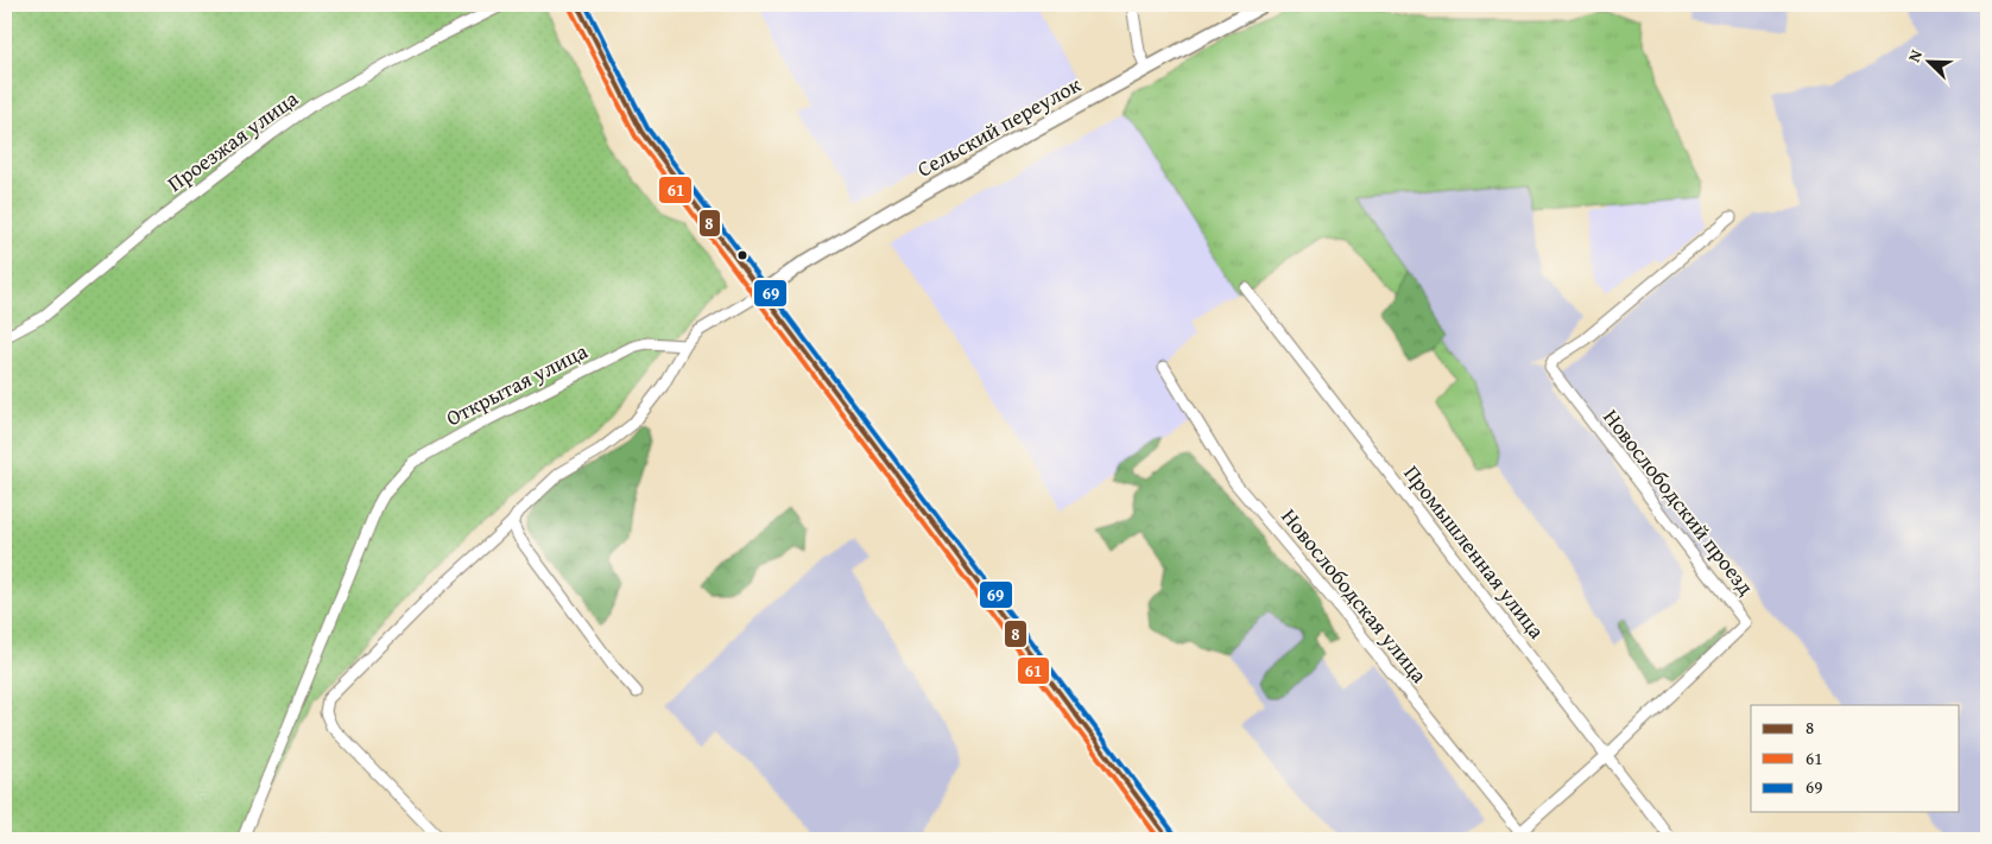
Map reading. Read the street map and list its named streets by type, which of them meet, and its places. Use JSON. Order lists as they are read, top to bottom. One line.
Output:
{"streets":{"street":["Сельский переулок","Проезжая улица","Открытая улица","Новослободский проезд","Промышленная улица","Новослободская улица"]},"crossings":[["Новослободский проезд","Промышленная улица"],["Новослободский проезд","Новослободская улица"]],"lines":["transit line 8","transit line 69","transit line 61"],"legend":["8","61","69"],"north":"top left"}
